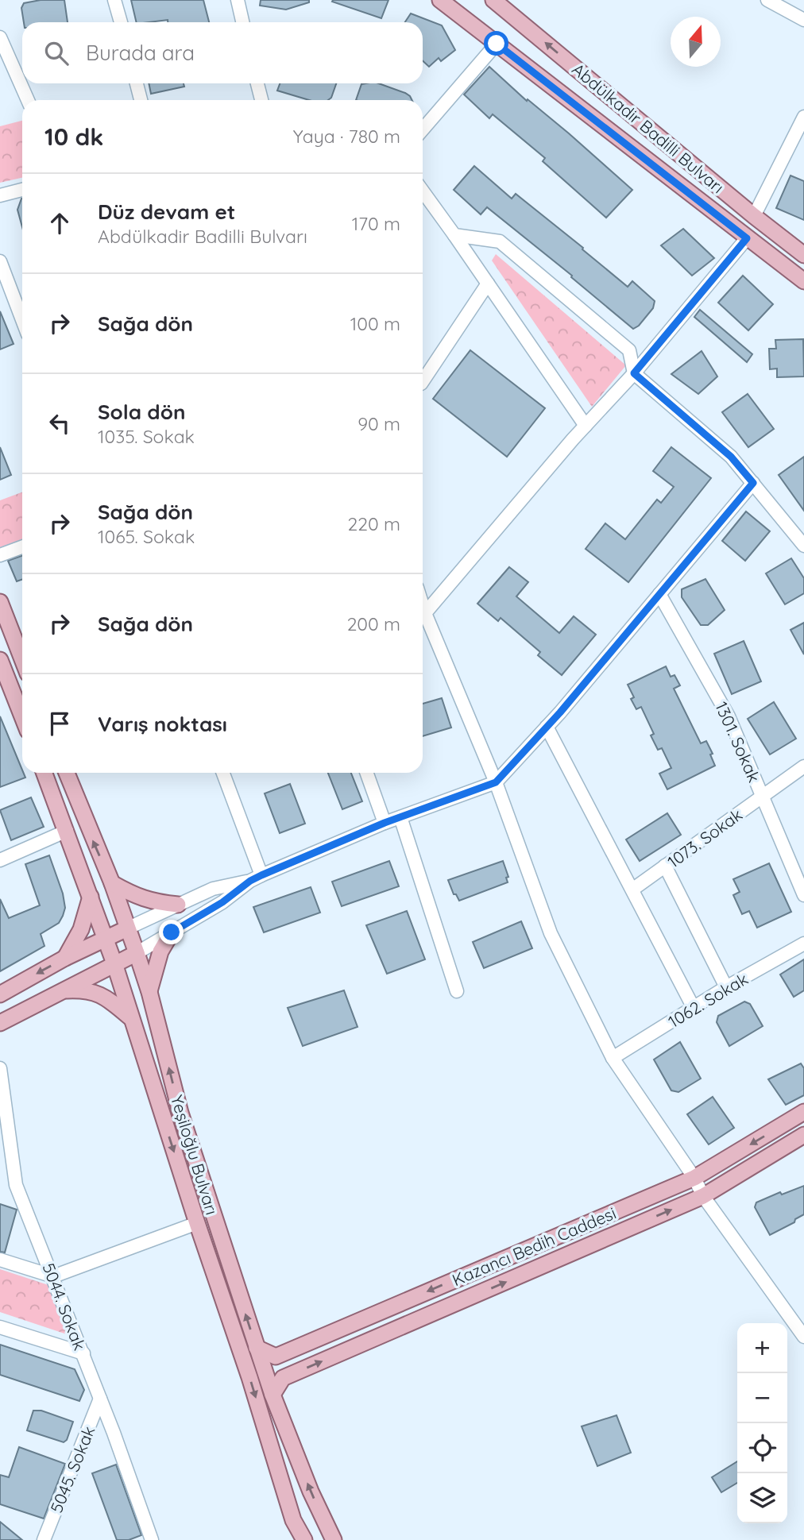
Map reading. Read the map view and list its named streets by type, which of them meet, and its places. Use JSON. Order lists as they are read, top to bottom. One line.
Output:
{"streets":{"main road":["Abdülkadir Badilli Bulvarı","Yeşiloğlu Bulvarı","Kazancı Bedih Caddesi"],"street":["1301. Sokak","1073. Sokak","1062. Sokak","5044. Sokak","5045. Sokak"]},"crossings":[["1301. Sokak","1073. Sokak"],["Yeşiloğlu Bulvarı","Kazancı Bedih Caddesi"],["5044. Sokak","5045. Sokak"]],"north":"top","page":{"search":"Burada ara","heading":["10 dk","Yaya · 780 m"],"list":[["Düz devam et","Abdülkadir Badilli Bulvarı","170 m"],["Sağa dön","100 m"],["Sola dön","1035. Sokak","90 m"],["Sağa dön","1065. Sokak","220 m"],["Sağa dön","200 m"],"Varış noktası"],"map_buttons":["+","−"]}}
